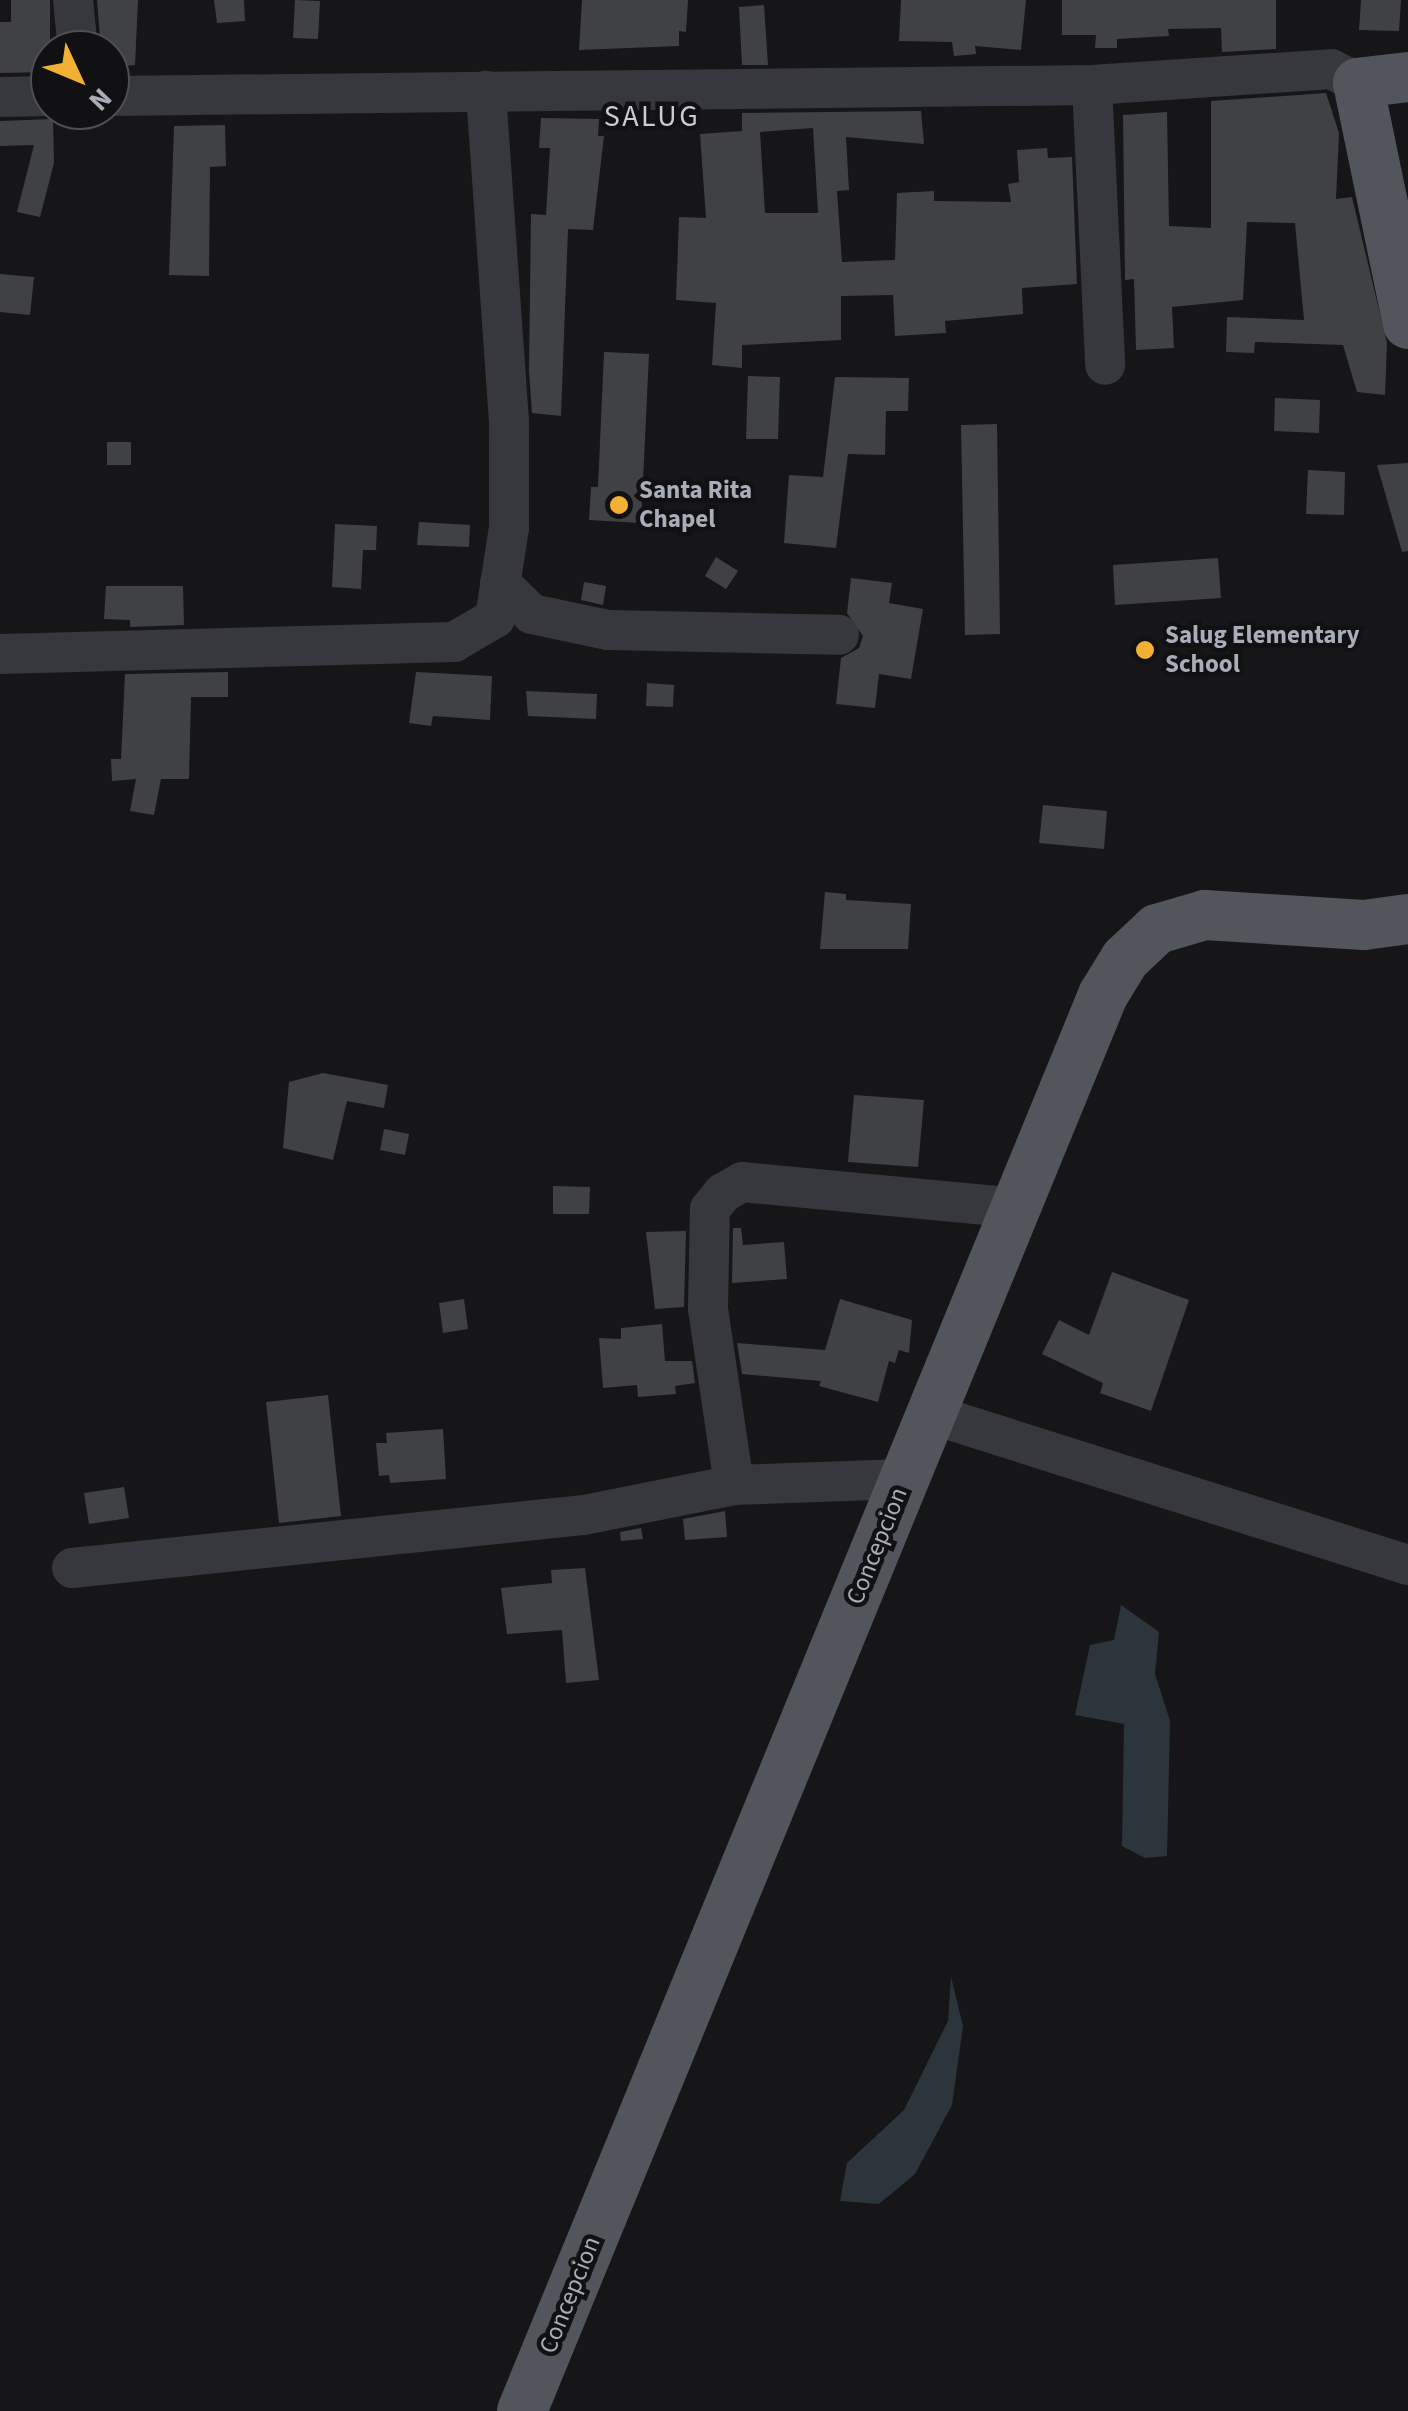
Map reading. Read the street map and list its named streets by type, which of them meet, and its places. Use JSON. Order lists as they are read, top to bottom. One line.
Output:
{"streets":{"main road":["Concepcion"]},"districts":["SALUG"],"places":["Santa Rita Chapel","Salug Elementary School"],"north":"bottom right"}
